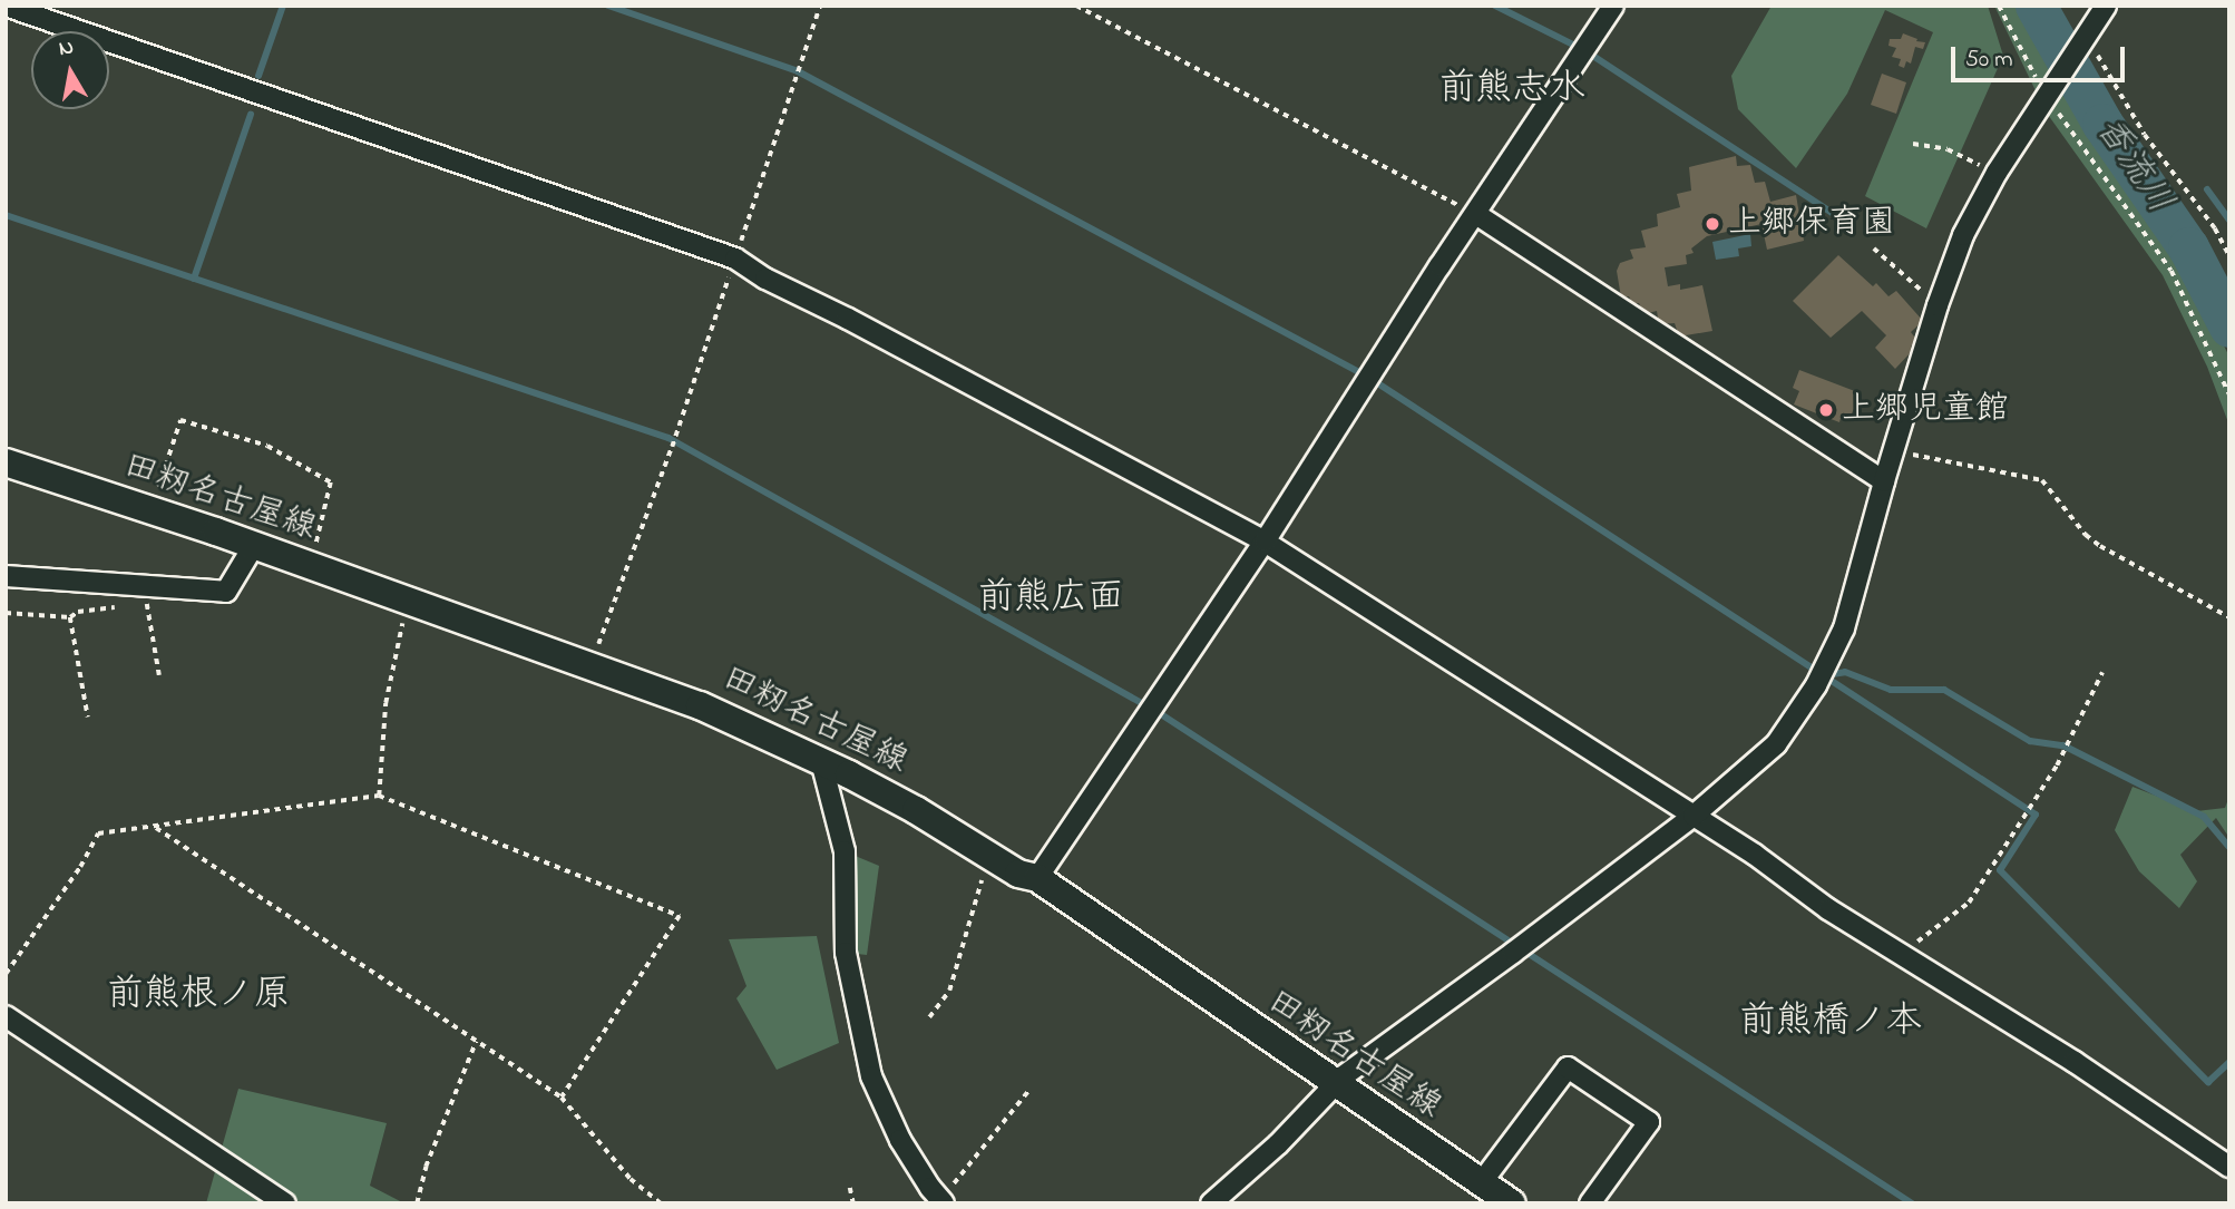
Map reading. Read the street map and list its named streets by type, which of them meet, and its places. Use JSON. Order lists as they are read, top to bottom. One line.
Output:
{"streets":{"main road":["田籾名古屋線"]},"districts":["前熊志水","前熊広面","前熊根ノ原","前熊橋ノ本"],"water":["香流川"],"places":["上郷保育園","上郷児童館"],"scale_bar":"50 m","north":"top"}
